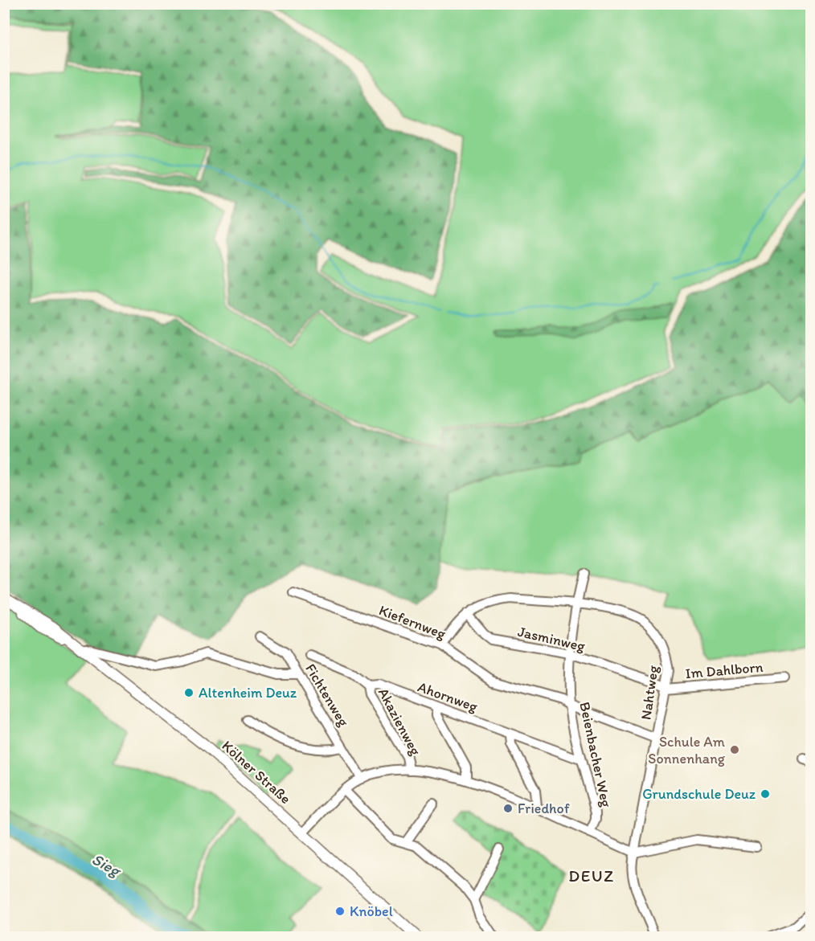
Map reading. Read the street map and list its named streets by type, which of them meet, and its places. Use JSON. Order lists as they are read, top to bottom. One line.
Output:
{"streets":{"main road":["Kölner Straße"],"street":["Kiefernweg","Jasminweg","Im Dahlborn","Nahtweg","Fichtenweg","Ahornweg","Akazienweg","Beienbacher Weg"]},"crossings":[["Kiefernweg","Nahtweg"],["Kiefernweg","Beienbacher Weg"],["Jasminweg","Im Dahlborn"],["Jasminweg","Nahtweg"],["Jasminweg","Beienbacher Weg"],["Im Dahlborn","Nahtweg"],["Nahtweg","Beienbacher Weg"],["Ahornweg","Akazienweg"],["Ahornweg","Beienbacher Weg"]],"districts":["DEUZ"],"water":["Sieg"],"places":["Altenheim Deuz","Schule Am Sonnenhang","Grundschule Deuz","Friedhof","Knöbel"]}
